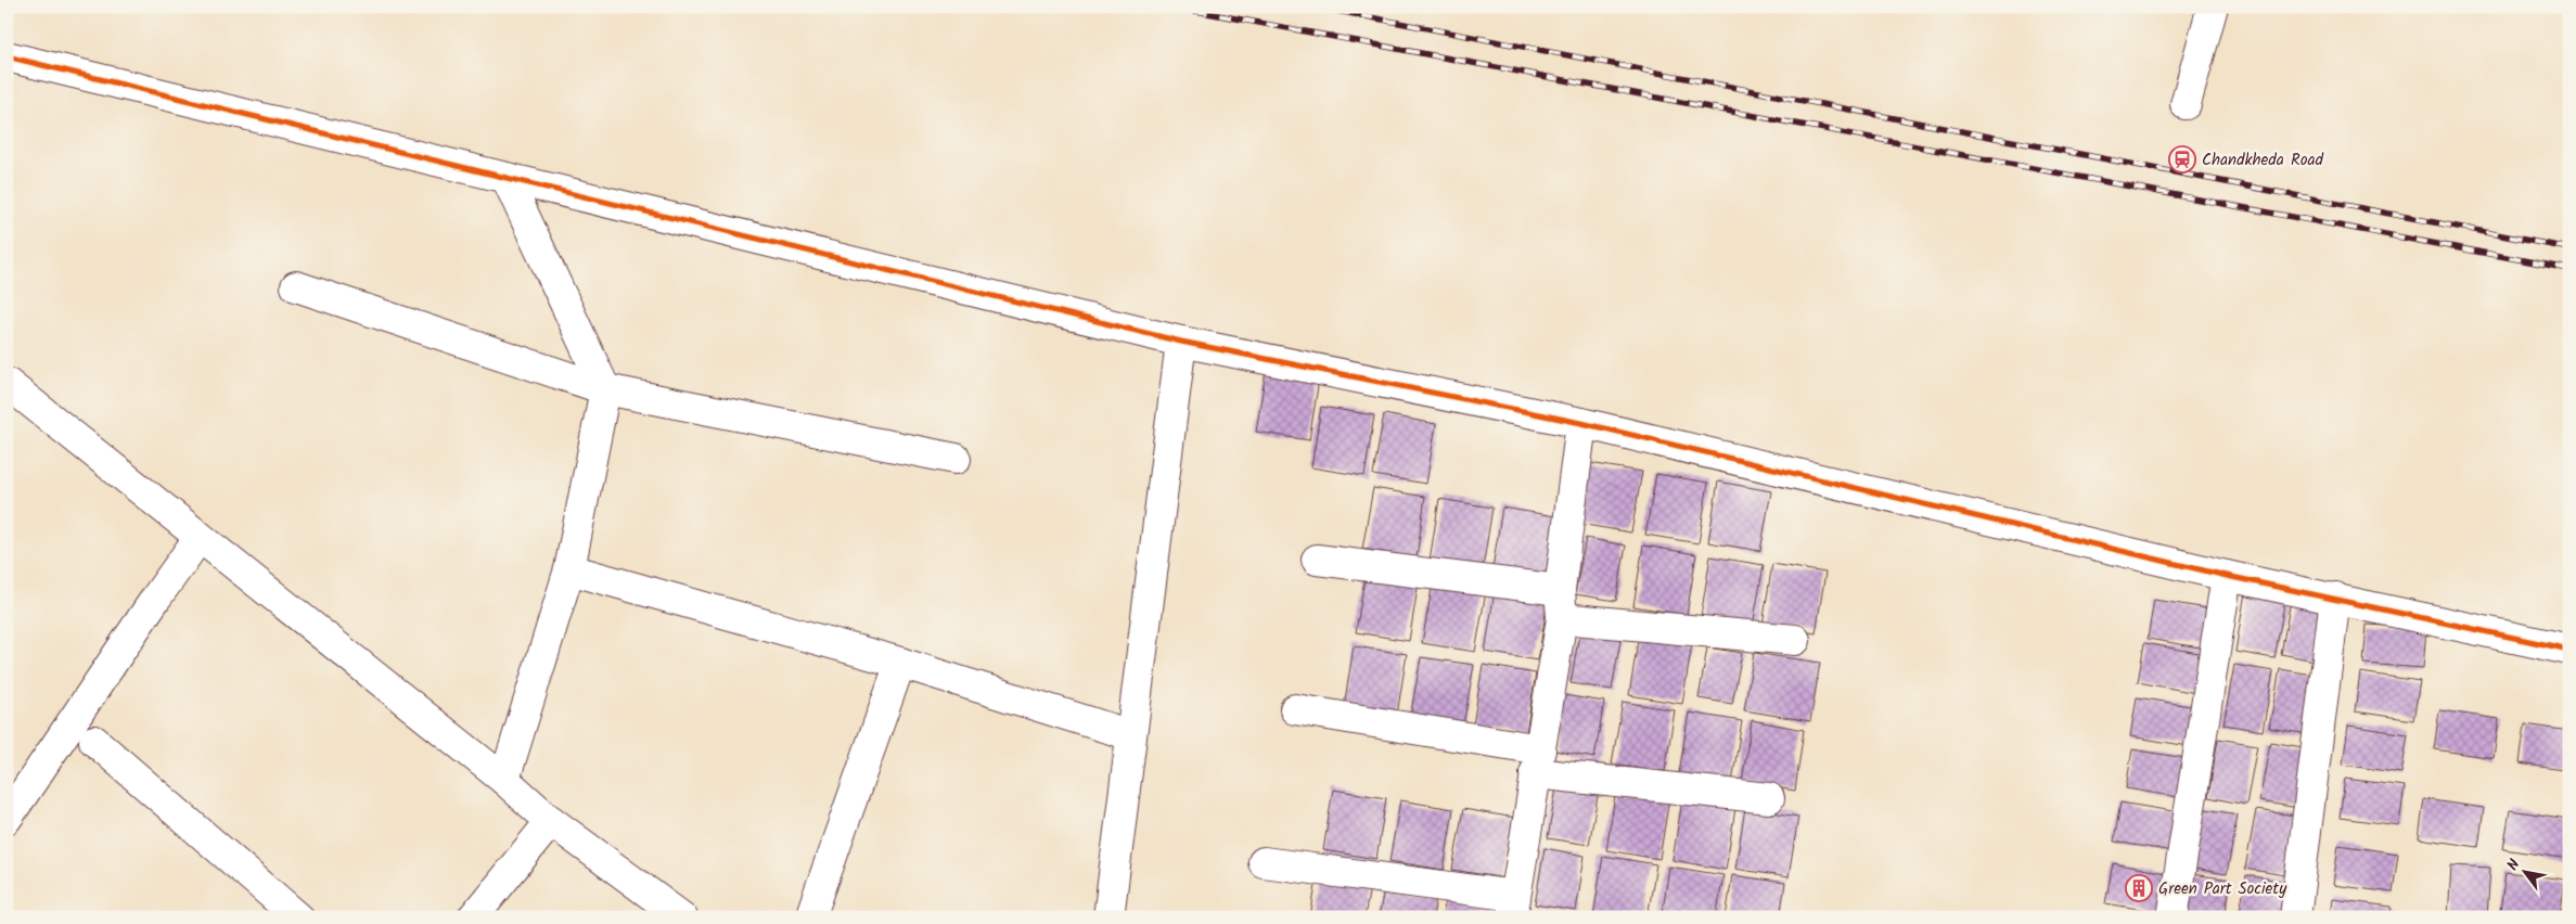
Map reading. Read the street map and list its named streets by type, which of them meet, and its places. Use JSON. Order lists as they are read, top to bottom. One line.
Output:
{"places":{"station":["Chandkheda Road"],"building":["Green Part Society"]},"north":"top left"}
